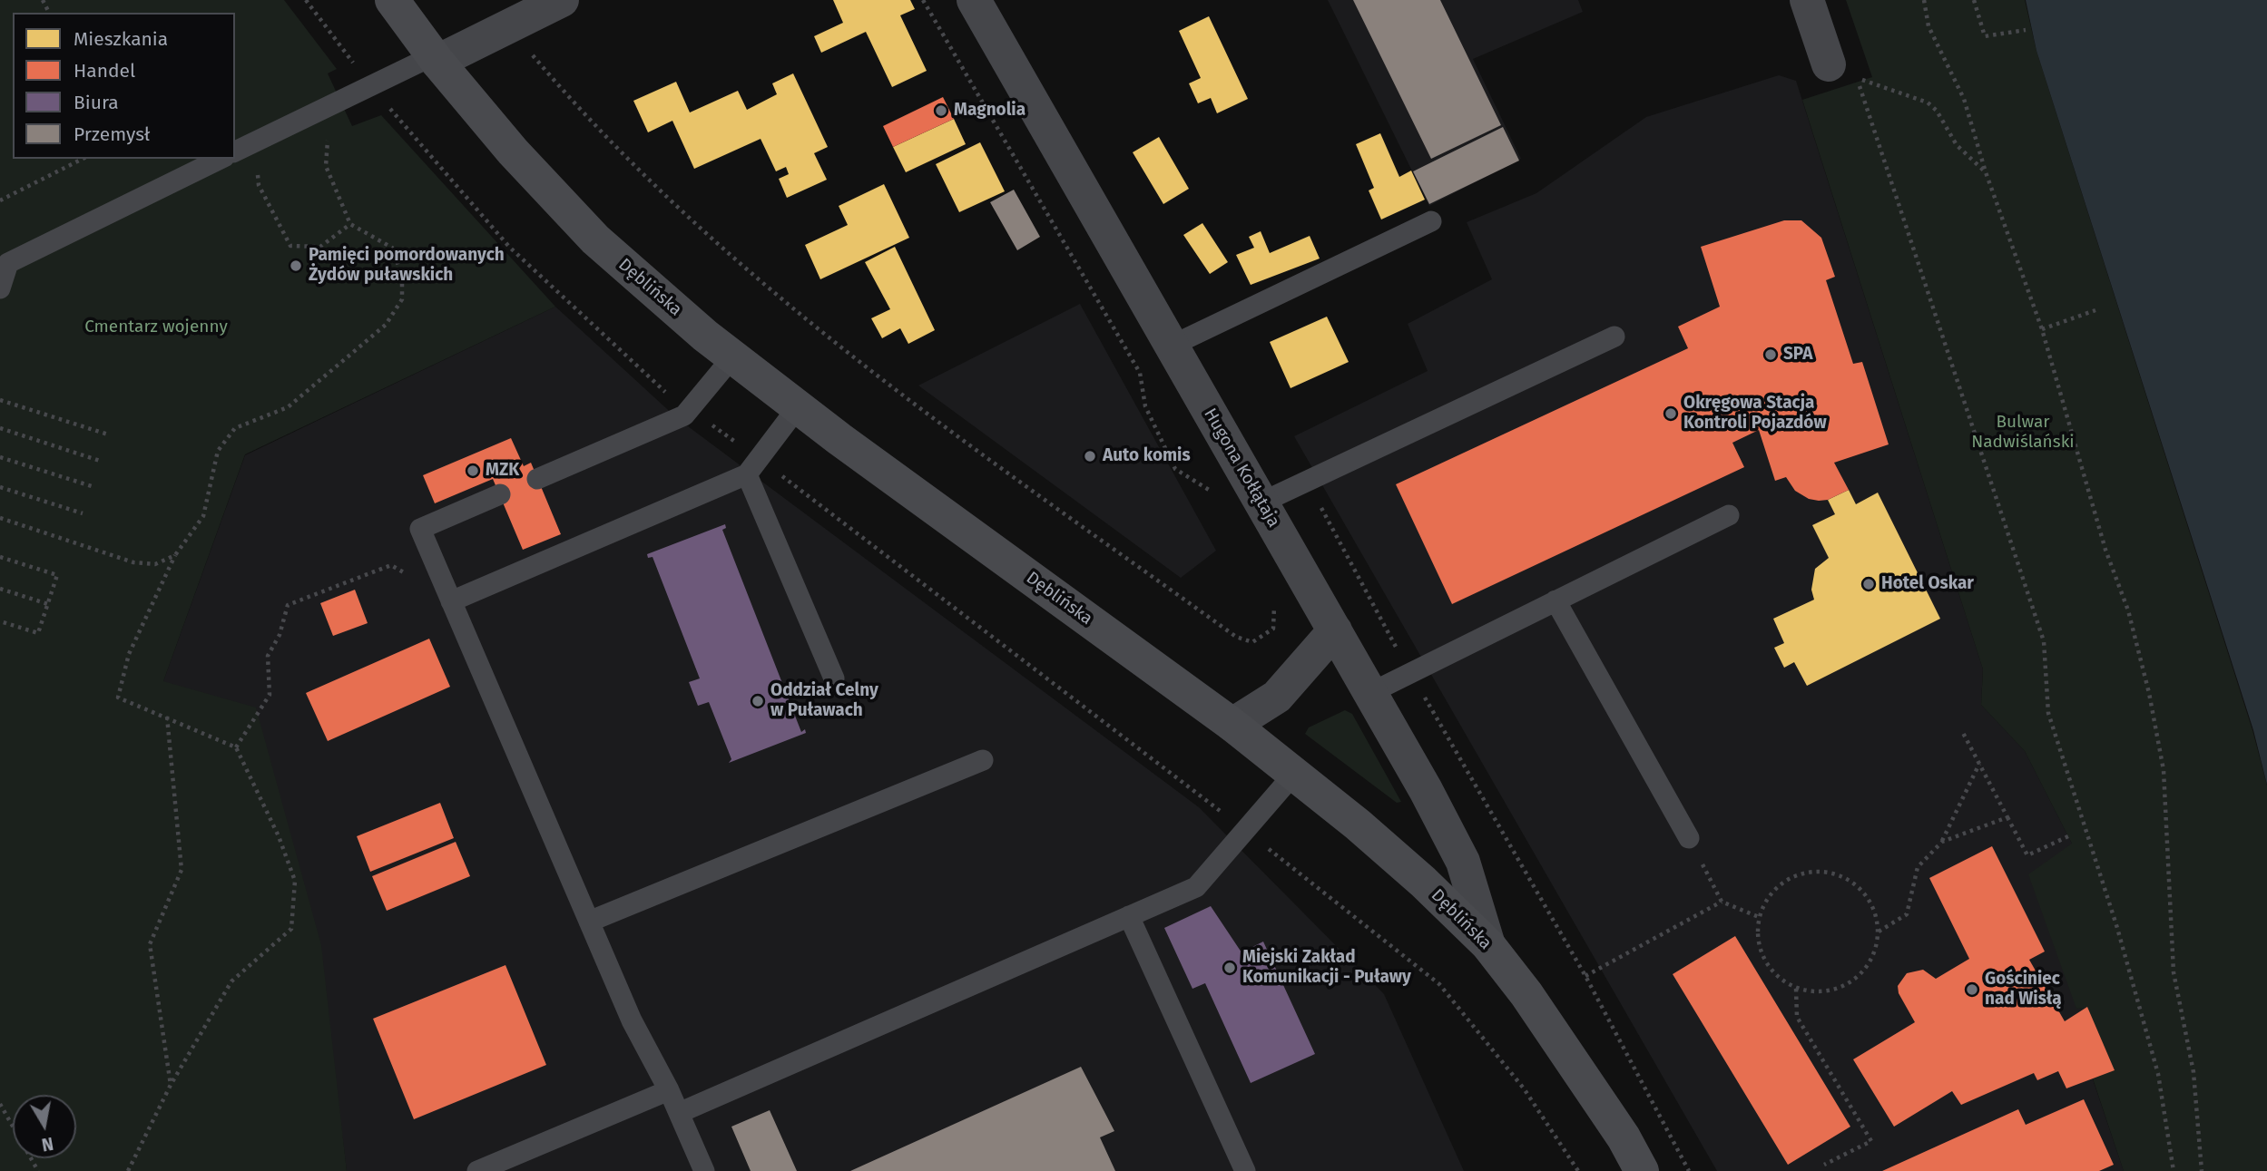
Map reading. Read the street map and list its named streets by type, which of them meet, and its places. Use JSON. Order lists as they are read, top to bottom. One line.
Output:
{"streets":{"main road":["Dęblińska"],"street":["Hugona Kołłątaja"]},"crossings":[["Dęblińska","Hugona Kołłątaja"]],"parks":["Cmentarz wojenny","Bulwar Nadwiślański"],"places":["Magnolia","Pamięci pomordowanych Żydów puławskich","SPA","Okręgowa Stacja Kontroli Pojazdów","Auto komis","MZK","Hotel Oskar","Oddział Celny w Puławach","Miejski Zakład Komunikacji - Puławy","Gościniec nad Wisłą"],"legend":["Mieszkania","Handel","Biura","Przemysł"],"north":"bottom"}
